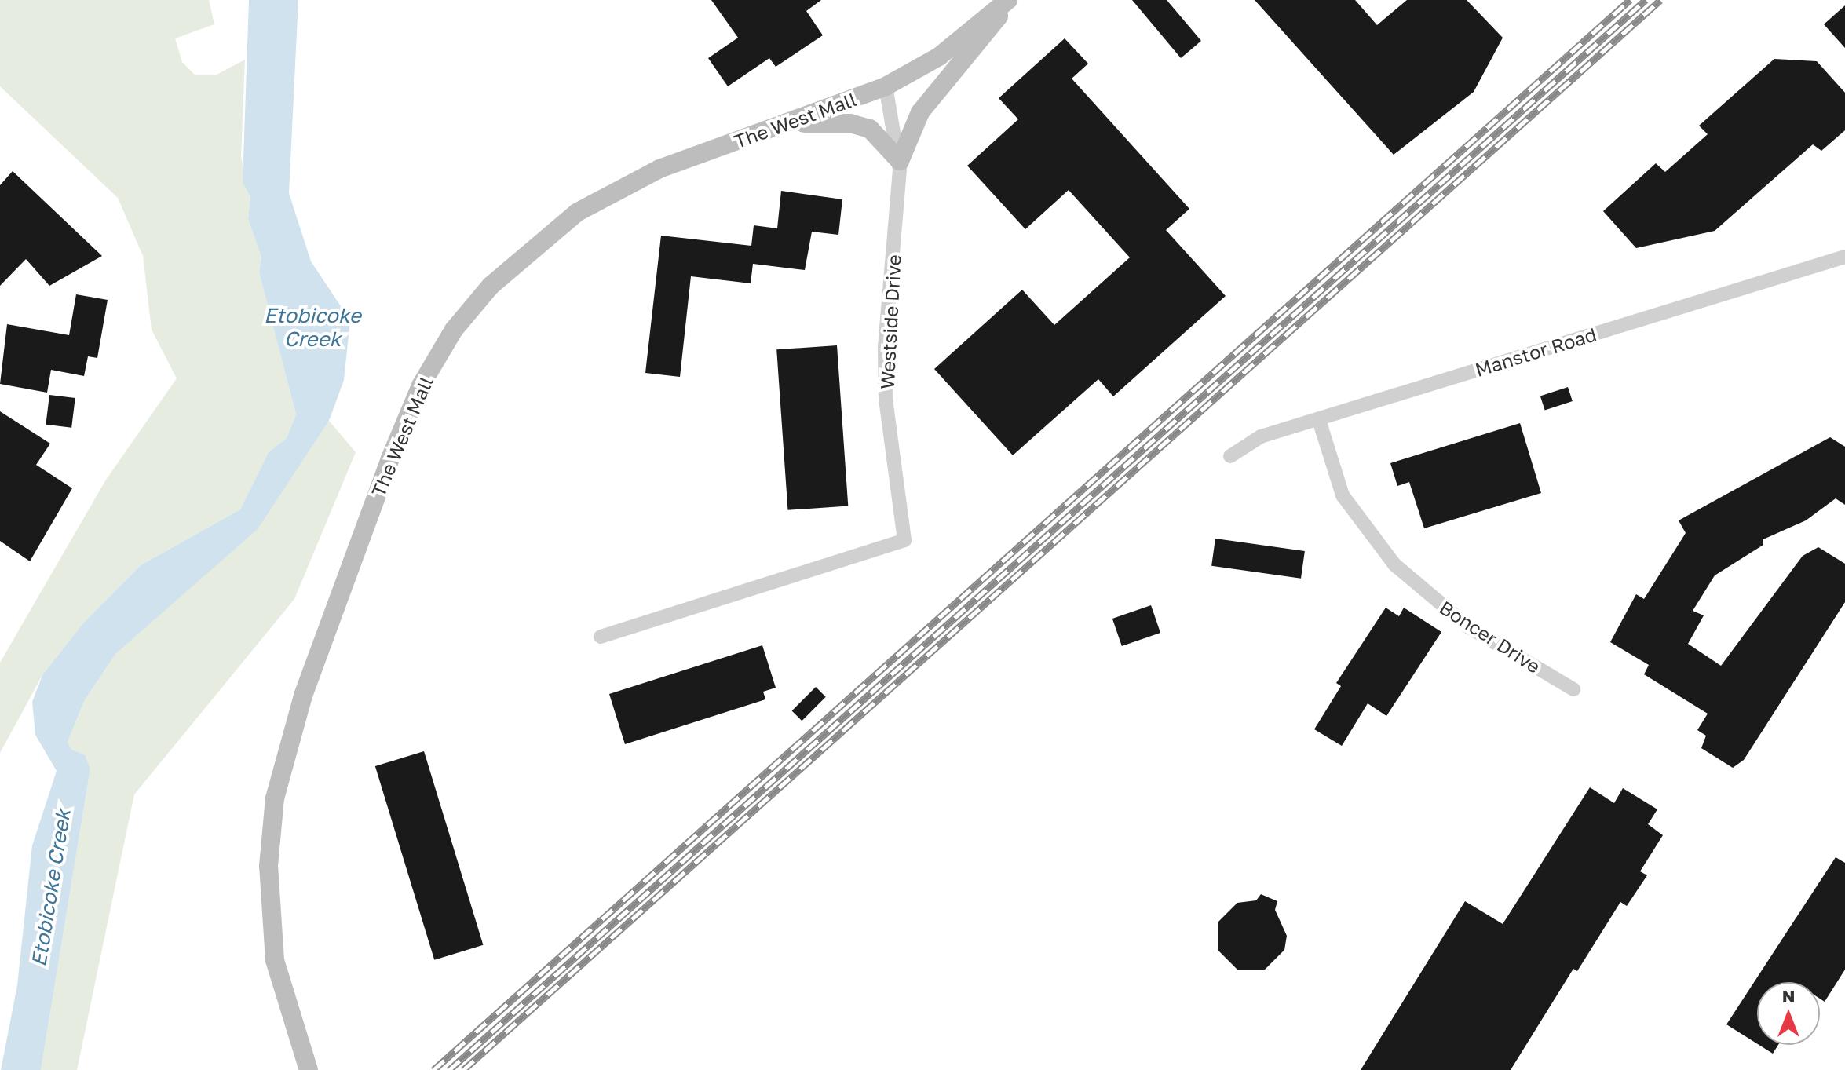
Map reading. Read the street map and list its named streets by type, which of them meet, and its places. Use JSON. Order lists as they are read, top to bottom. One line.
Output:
{"streets":{"main road":["The West Mall"],"street":["Westside Drive","Manstor Road","Boncer Drive"]},"crossings":[["The West Mall","Westside Drive"],["Manstor Road","Boncer Drive"]],"water":["Etobicoke Creek"],"north":"top"}
